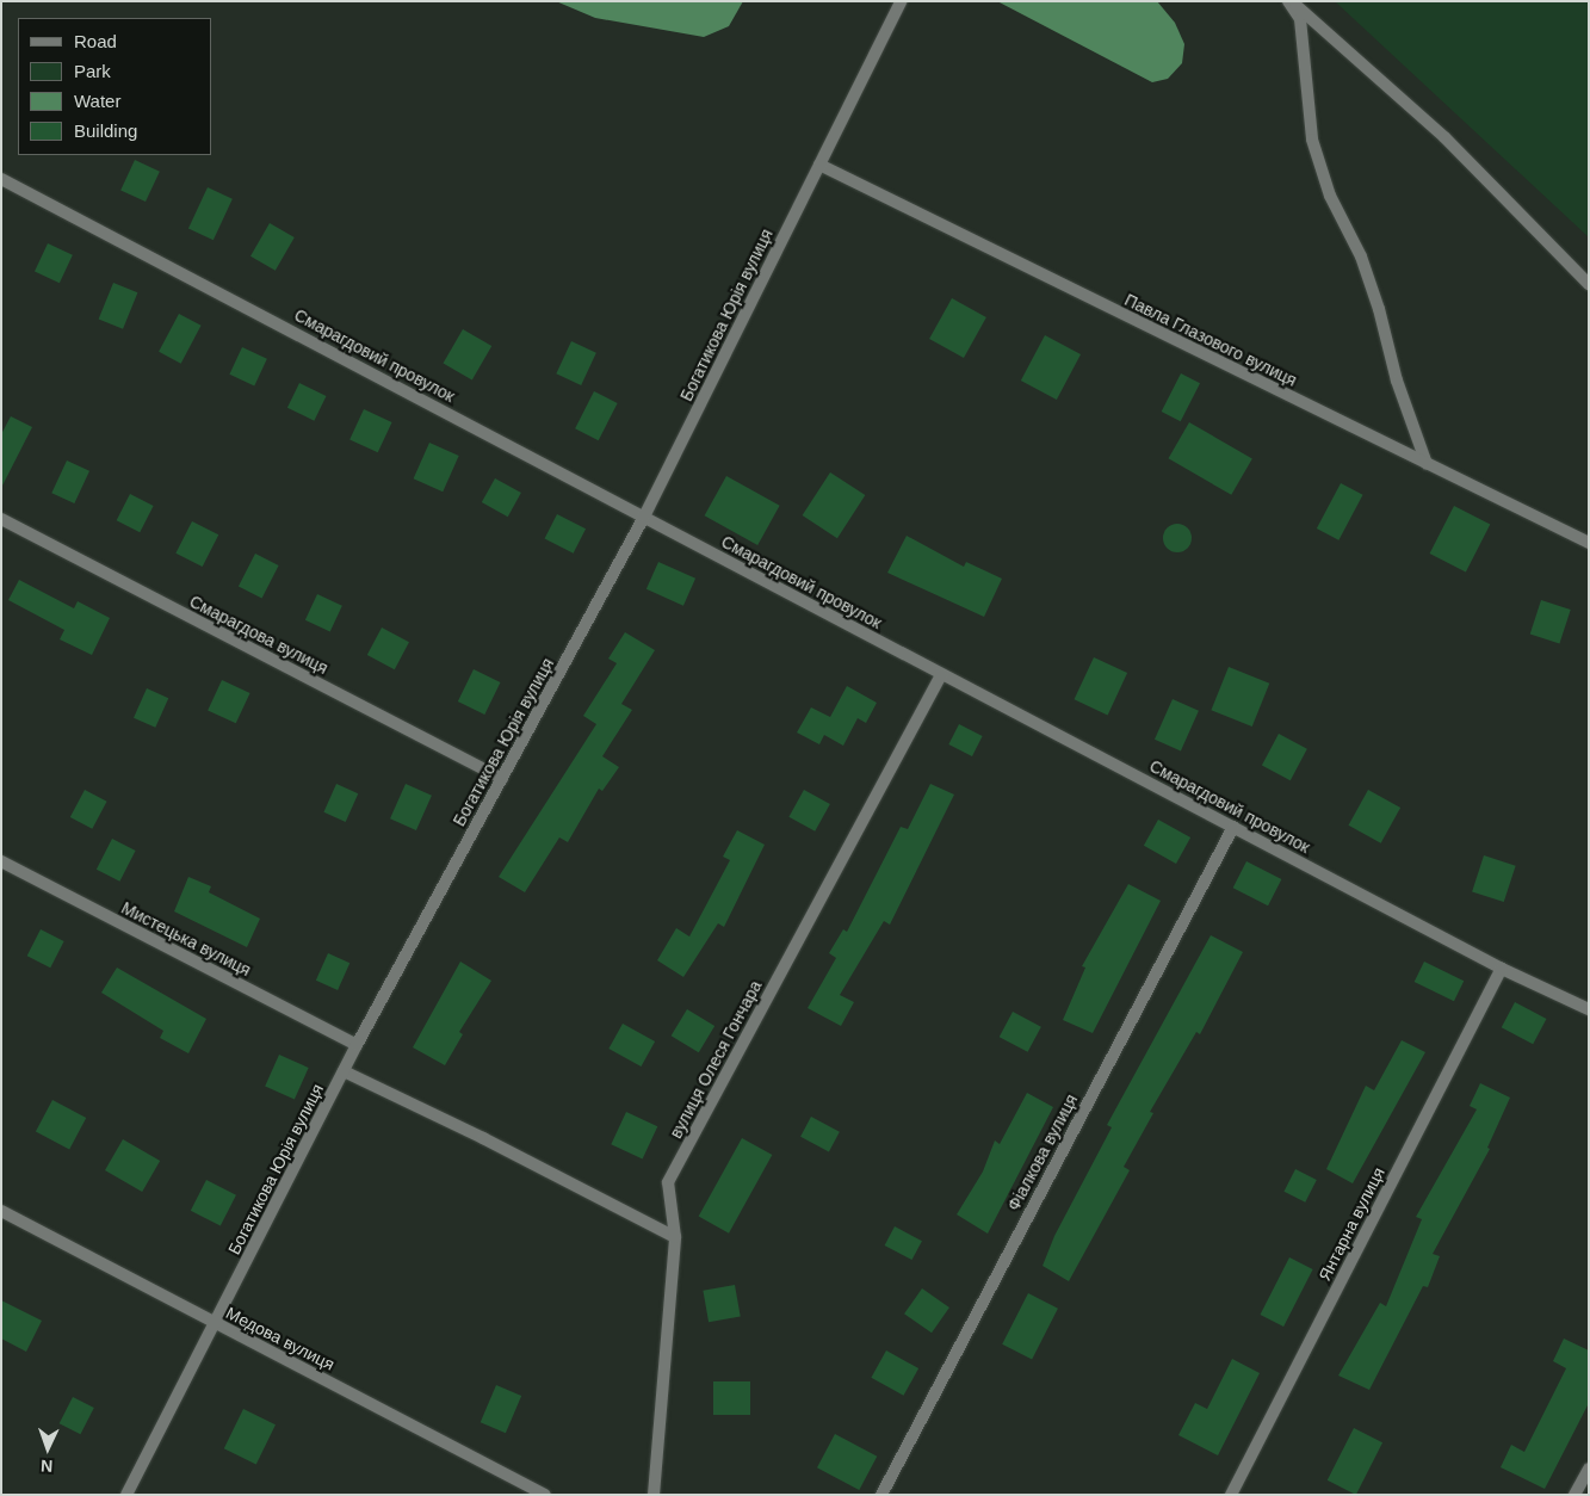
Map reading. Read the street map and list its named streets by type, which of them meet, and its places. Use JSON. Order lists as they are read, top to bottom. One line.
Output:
{"streets":{"street":["Богатикова Юрія вулиця","Павла Глазового вулиця","Смарагдовий провулок","Смарагдова вулиця","Мистецька вулиця","вулиця Олеся Гончара","Фіалкова вулиця","Янтарна вулиця","Медова вулиця"]},"crossings":[["Богатикова Юрія вулиця","Павла Глазового вулиця"],["Богатикова Юрія вулиця","Смарагдовий провулок"],["Богатикова Юрія вулиця","Смарагдова вулиця"],["Богатикова Юрія вулиця","Мистецька вулиця"],["Богатикова Юрія вулиця","Медова вулиця"],["Смарагдовий провулок","вулиця Олеся Гончара"],["Смарагдовий провулок","Фіалкова вулиця"],["Смарагдовий провулок","Янтарна вулиця"]],"legend":["Road","Park","Water","Building"],"north":"bottom"}
